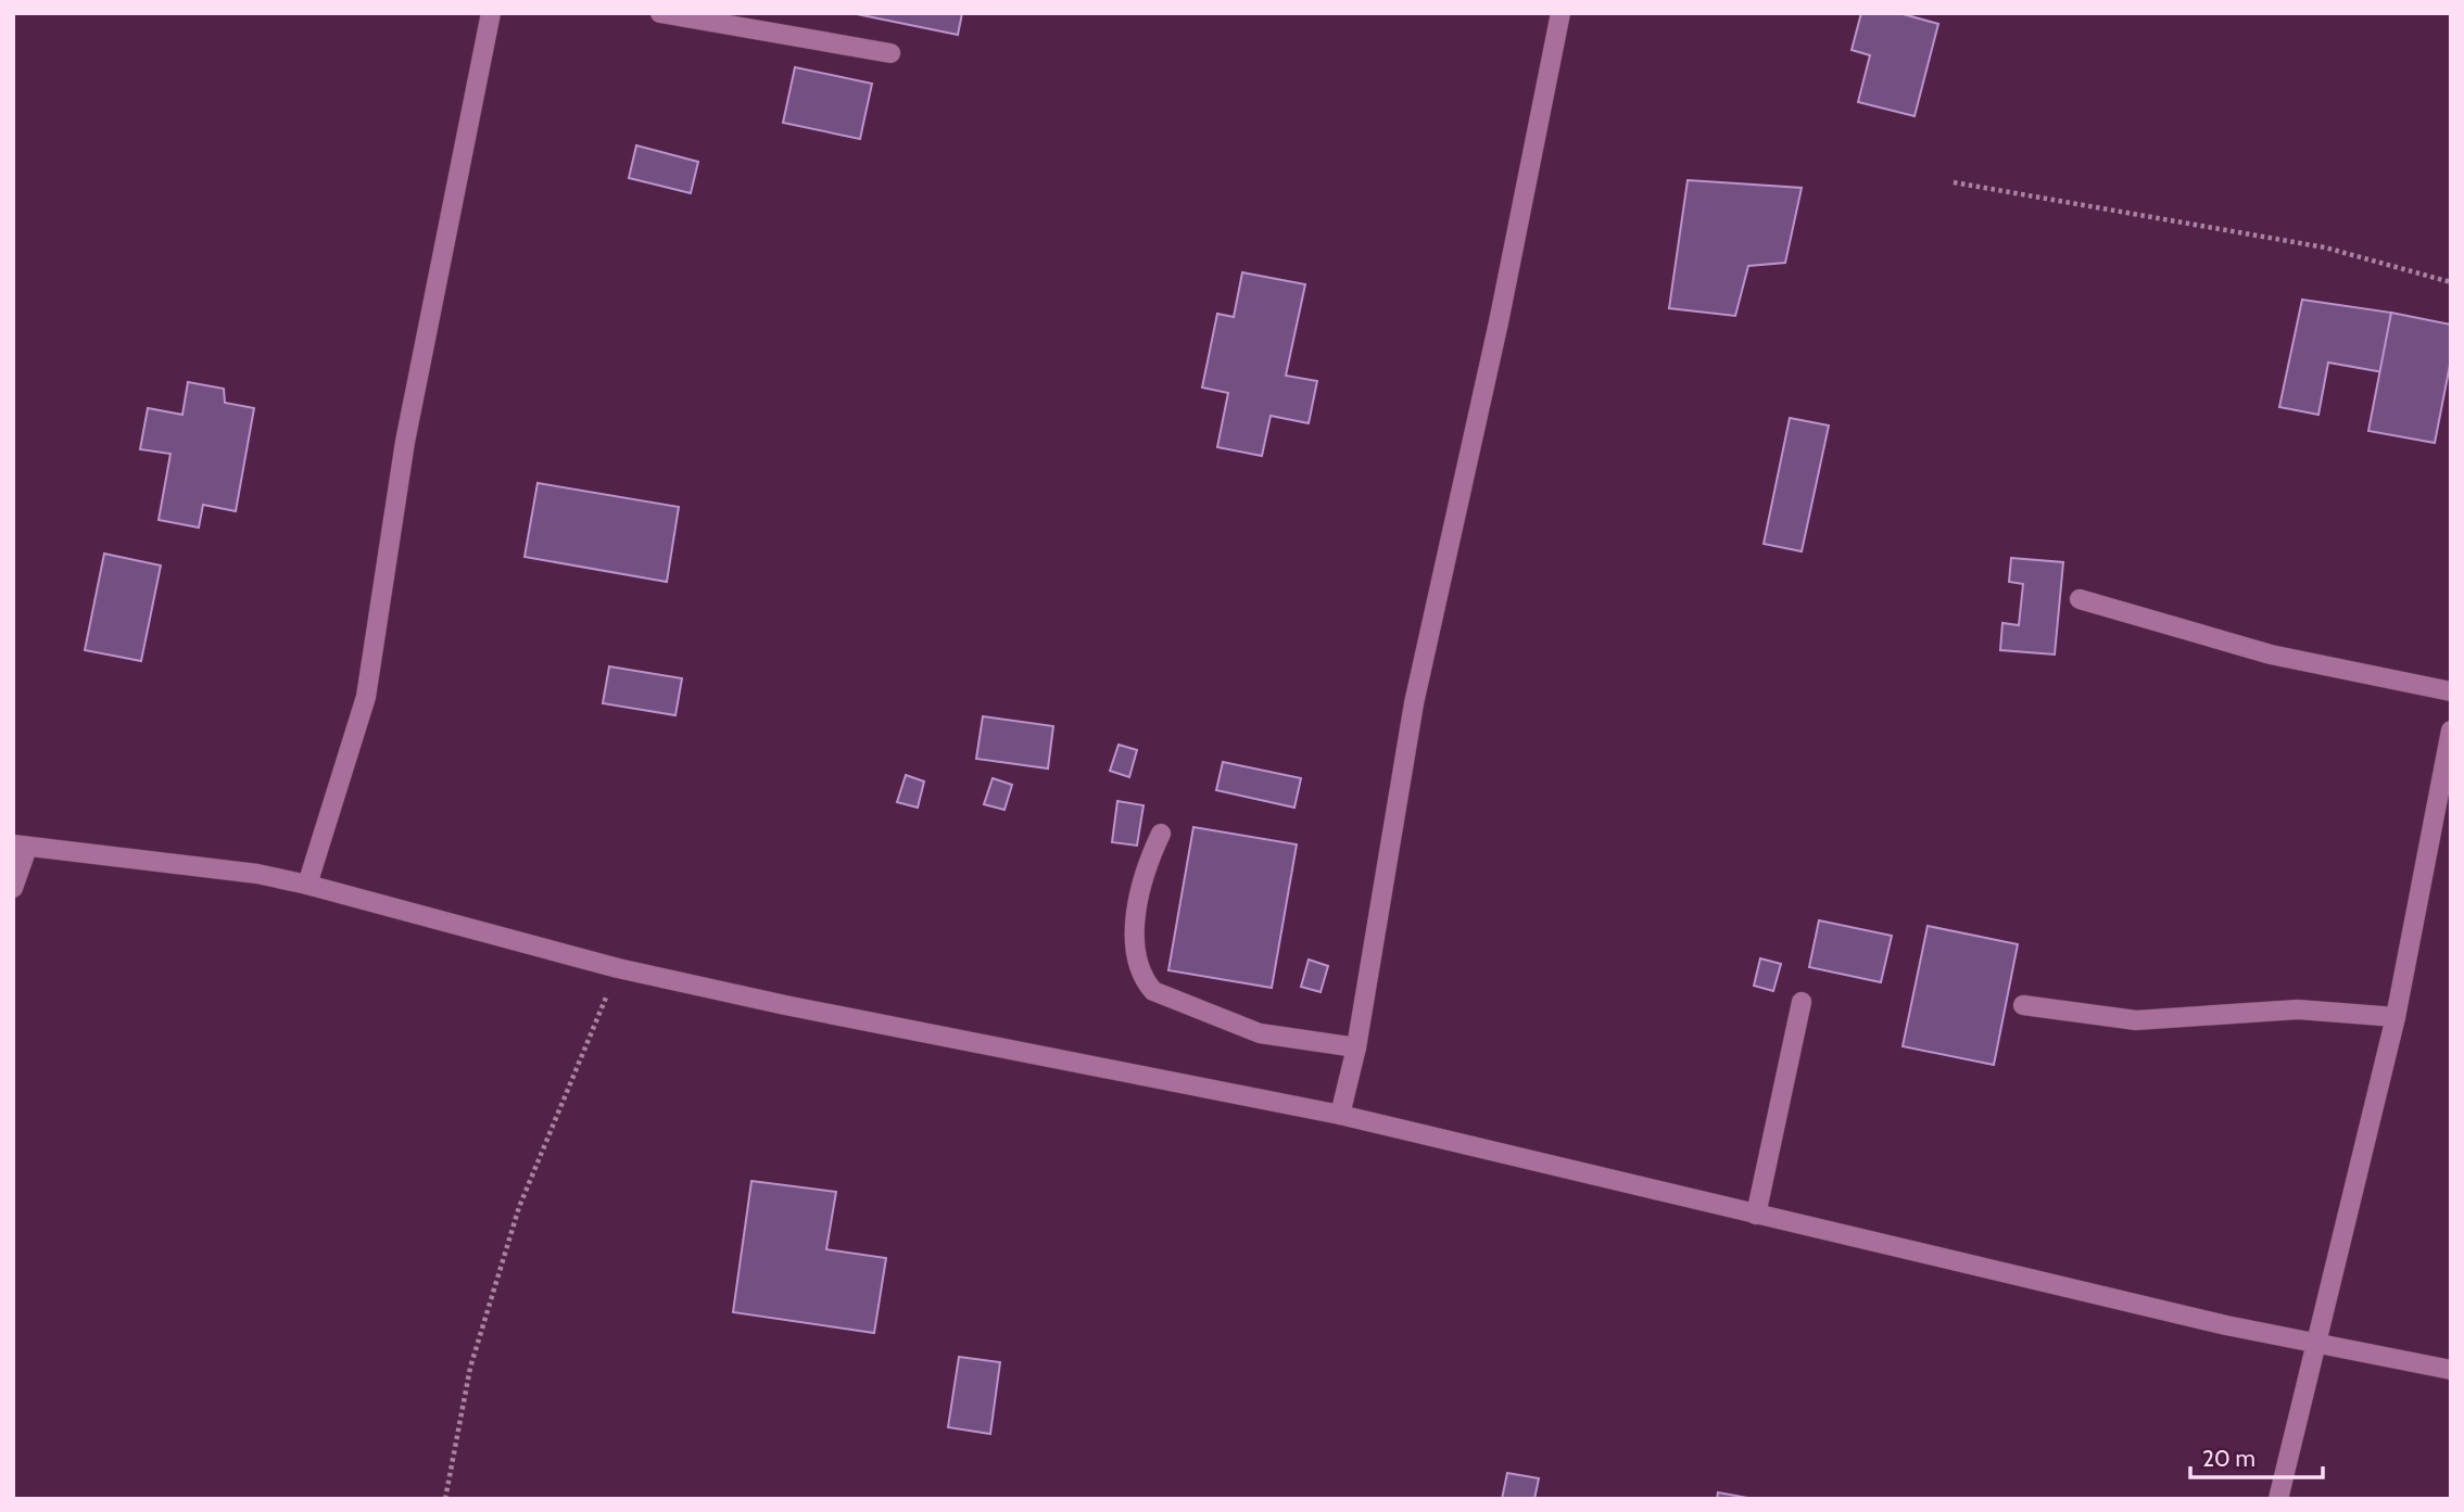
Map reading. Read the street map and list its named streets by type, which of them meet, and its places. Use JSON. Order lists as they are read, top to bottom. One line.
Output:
{"scale_bar":"20 m"}
